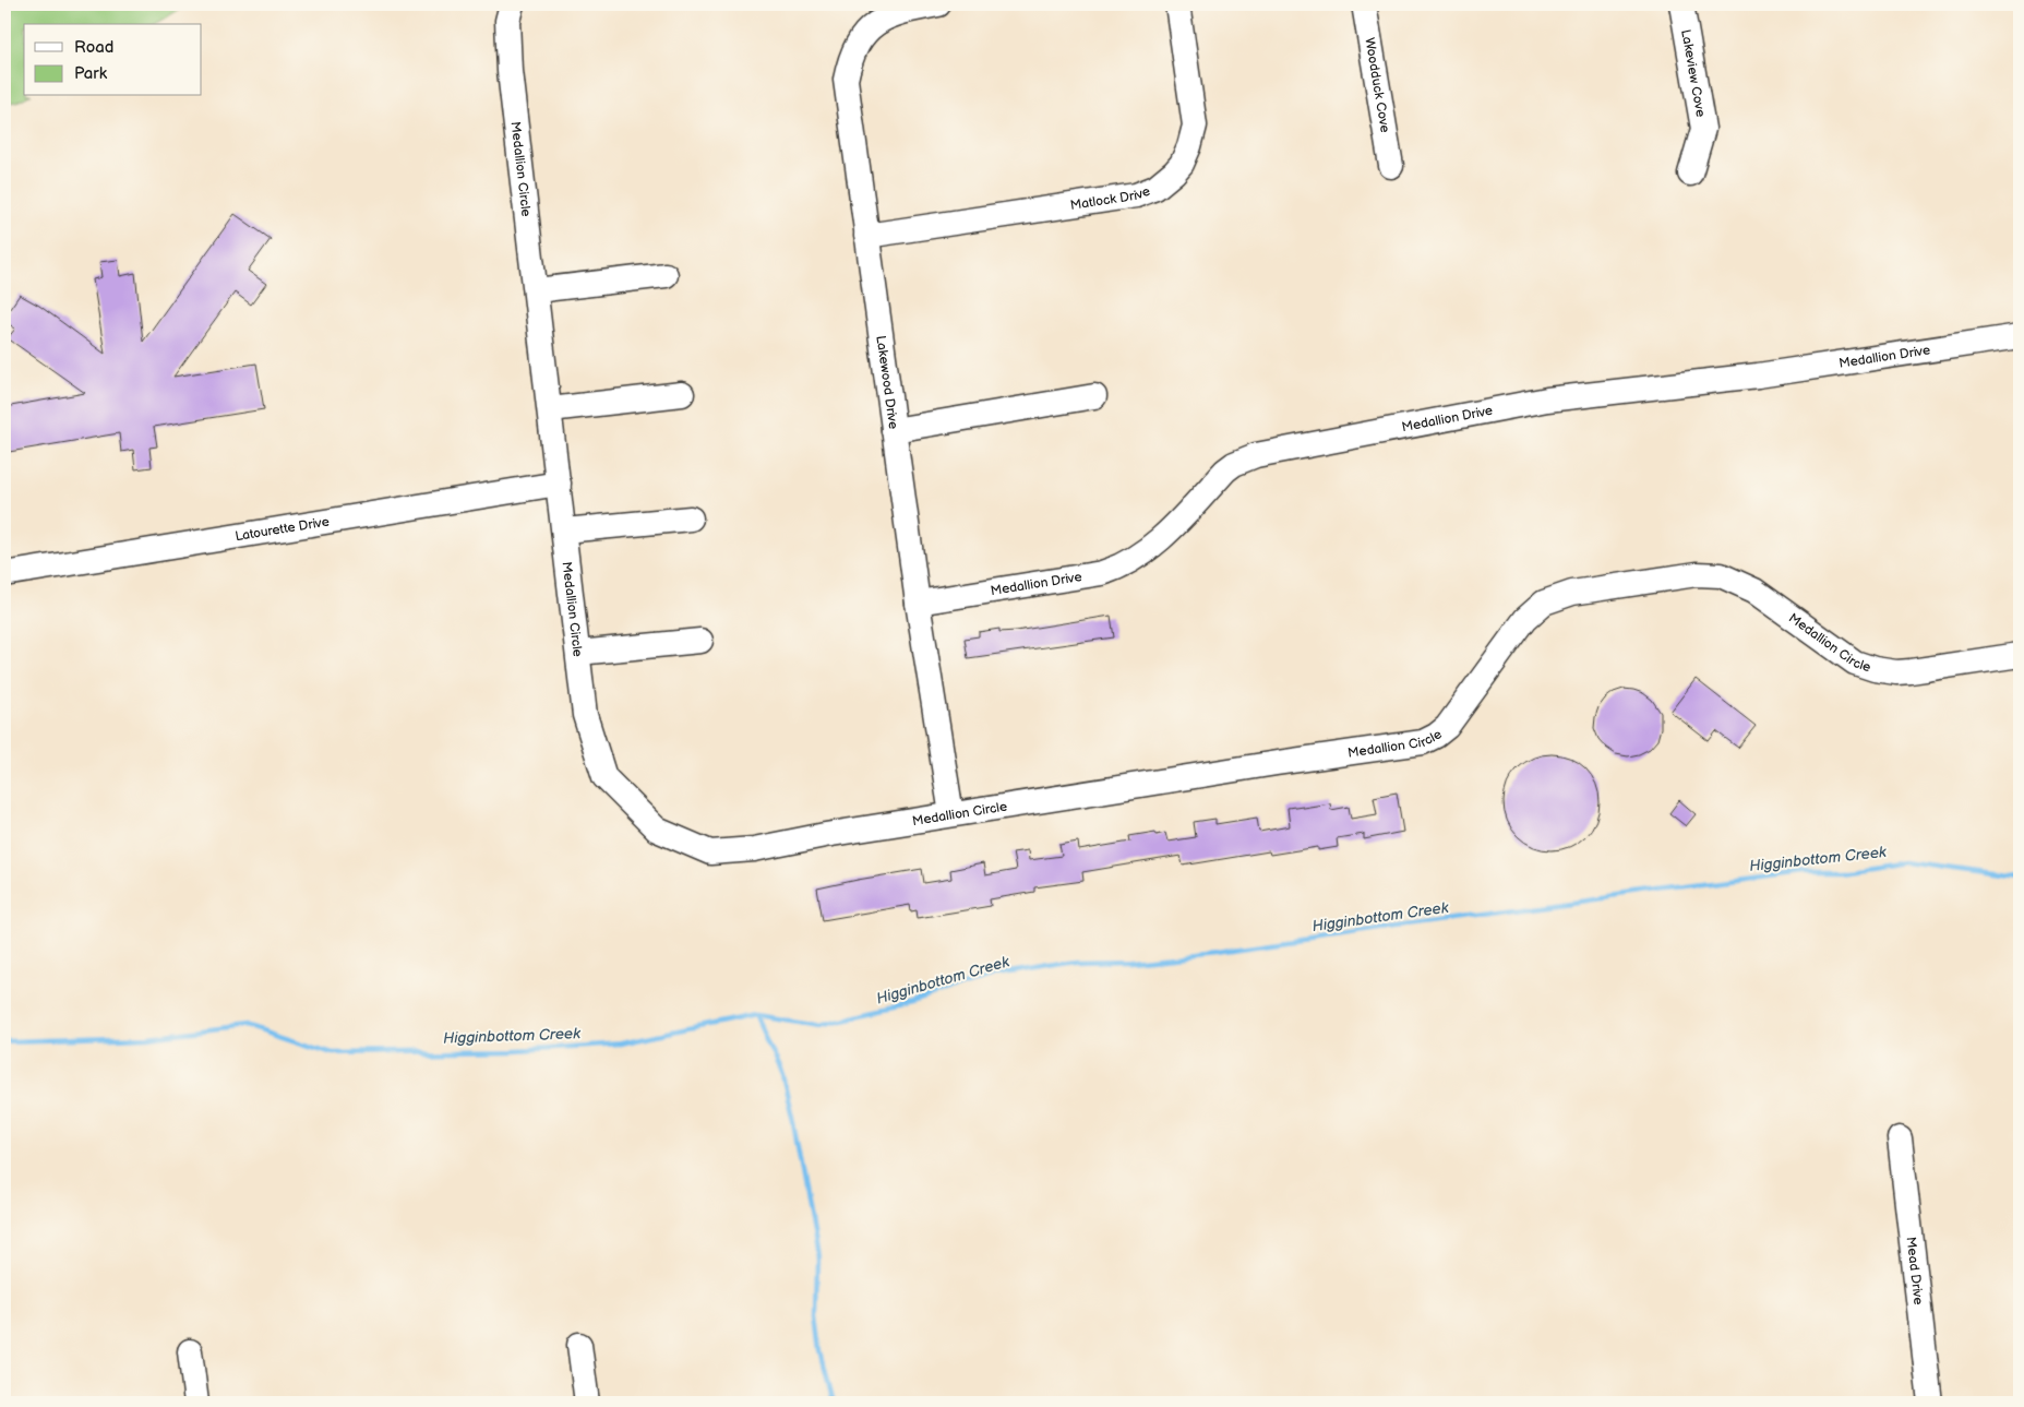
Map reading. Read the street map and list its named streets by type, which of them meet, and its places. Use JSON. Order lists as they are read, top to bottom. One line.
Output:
{"streets":{"street":["Lakeview Cove","Woodduck Cove","Medallion Circle","Matlock Drive","Medallion Drive","Lakewood Drive","Latourette Drive","Mead Drive"]},"crossings":[["Medallion Circle","Lakewood Drive"],["Medallion Circle","Latourette Drive"],["Matlock Drive","Lakewood Drive"],["Medallion Drive","Lakewood Drive"]],"water":["Higginbottom Creek"],"legend":["Road","Park"]}
